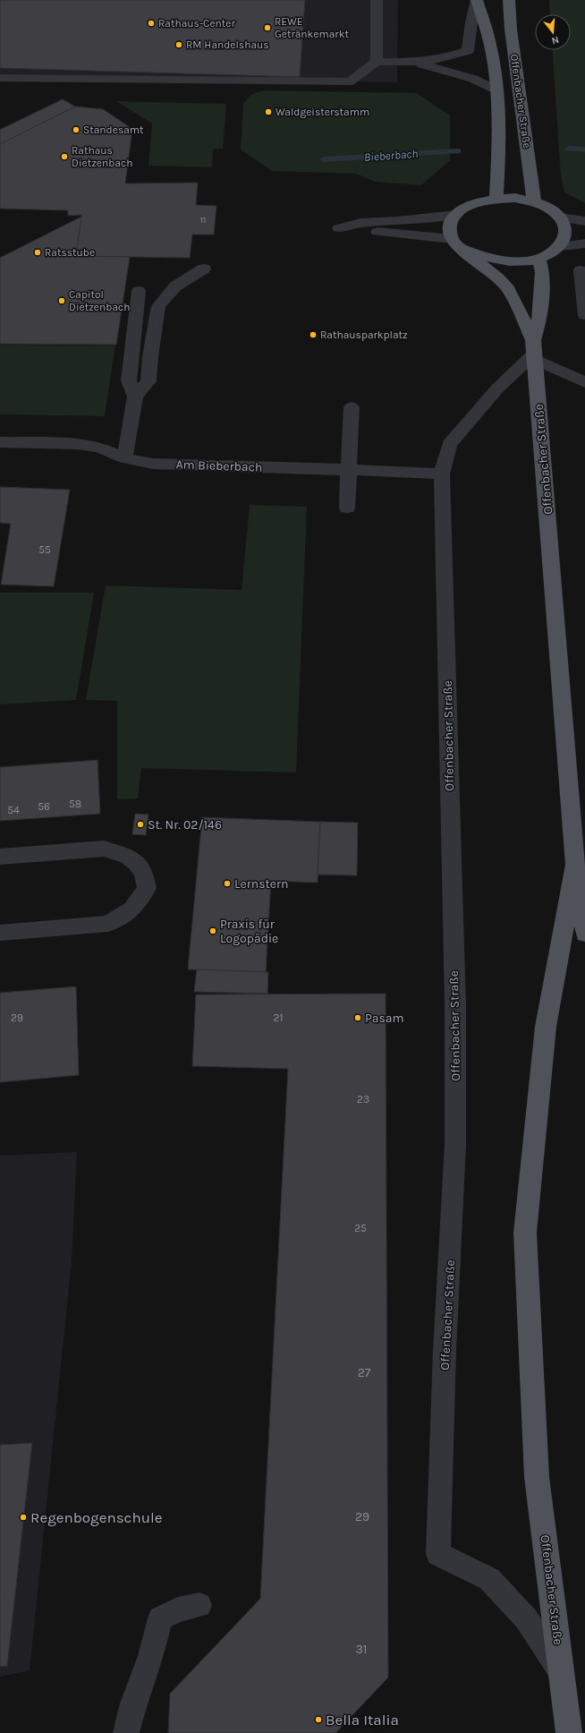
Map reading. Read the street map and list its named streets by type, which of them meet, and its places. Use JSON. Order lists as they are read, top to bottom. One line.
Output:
{"streets":{"main road":["Offenbacher Straße"],"street":["Am Bieberbach"]},"crossings":[["Offenbacher Straße","Am Bieberbach"]],"water":["Bieberbach"],"places":["Rathaus-Center","REWE Getränkemarkt","RM Handelshaus","Waldgeisterstamm","Standesamt","Rathaus Dietzenbach","Ratsstube","Capitol Dietzenbach","Rathausparkplatz","St. Nr. 02/146","Lernstern","Praxis für Logopädie","Pasam","Regenbogenschule","Bella Italia"],"house_numbers":["11","55","58","56","54","29","21","23","25","27","29","31"],"north":"bottom"}
